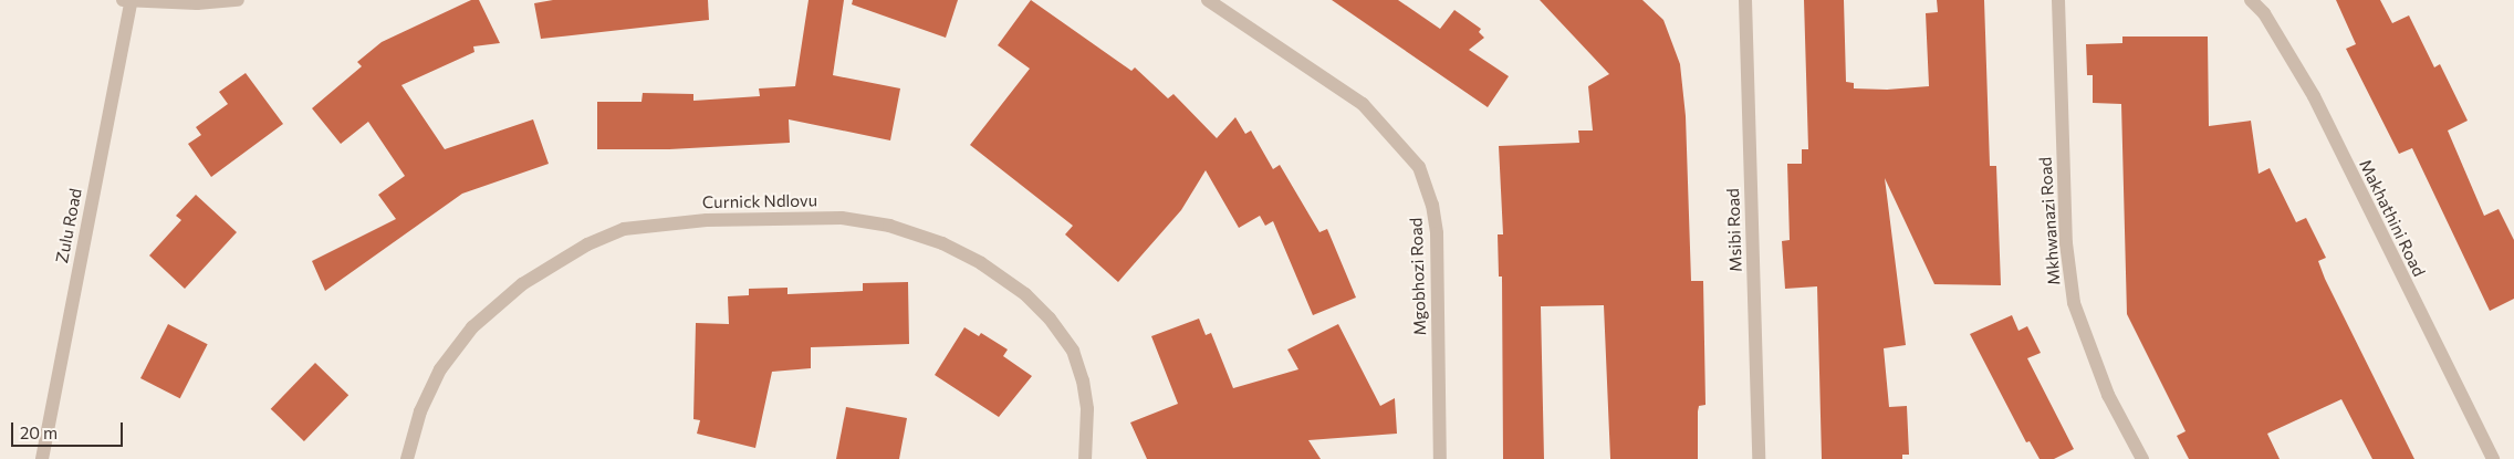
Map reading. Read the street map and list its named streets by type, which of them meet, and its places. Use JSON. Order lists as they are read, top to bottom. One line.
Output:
{"streets":{"street":["Curnick Ndlovu","Makhathini Road","Mkhwanazi Road","Zulu Road","Msibi Road","Mgobhozi Road"]},"scale_bar":"20 m"}
